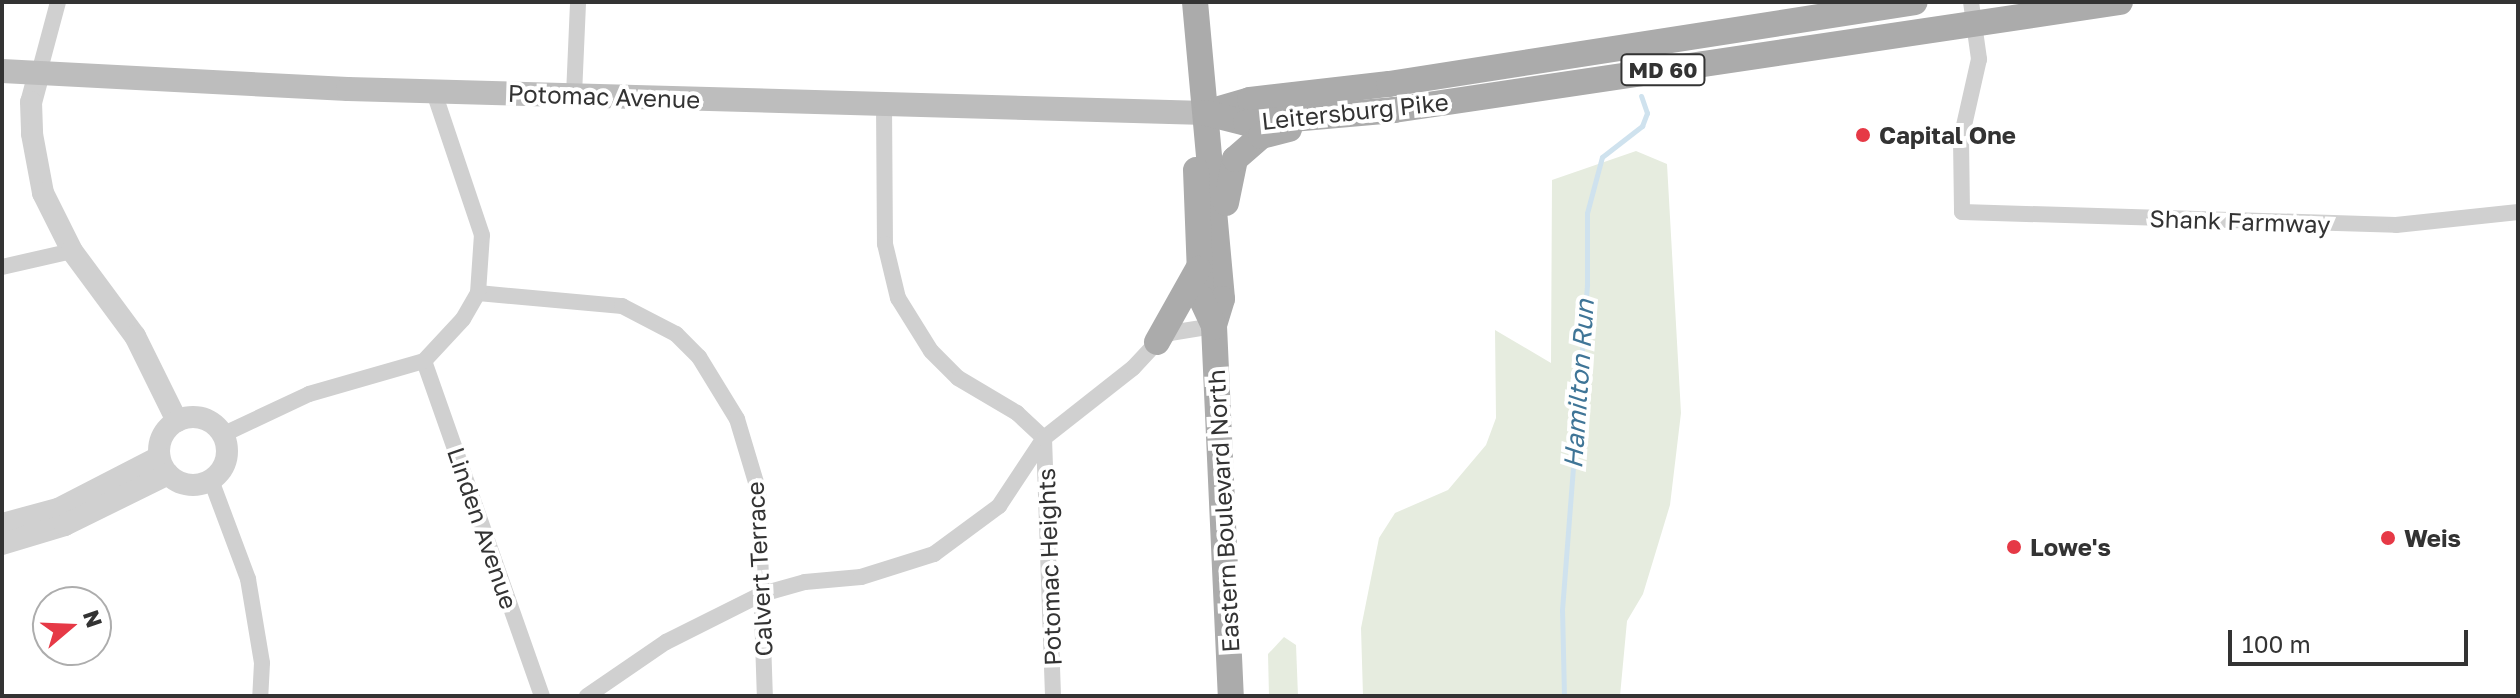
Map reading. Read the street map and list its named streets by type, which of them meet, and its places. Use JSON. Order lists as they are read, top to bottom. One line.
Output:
{"streets":{"main road":["MD 60","Potomac Avenue","Leitersburg Pike","Eastern Boulevard North"],"street":["Shank Farmway","Linden Avenue","Potomac Heights","Calvert Terrace"]},"crossings":[["Potomac Avenue","Leitersburg Pike"],["Potomac Avenue","Eastern Boulevard North"],["Leitersburg Pike","Shank Farmway"],["Leitersburg Pike","Eastern Boulevard North"]],"water":["Hamilton Run"],"places":["Capital One","Weis","Lowe's"],"scale_bar":"100 m","north":"right"}
